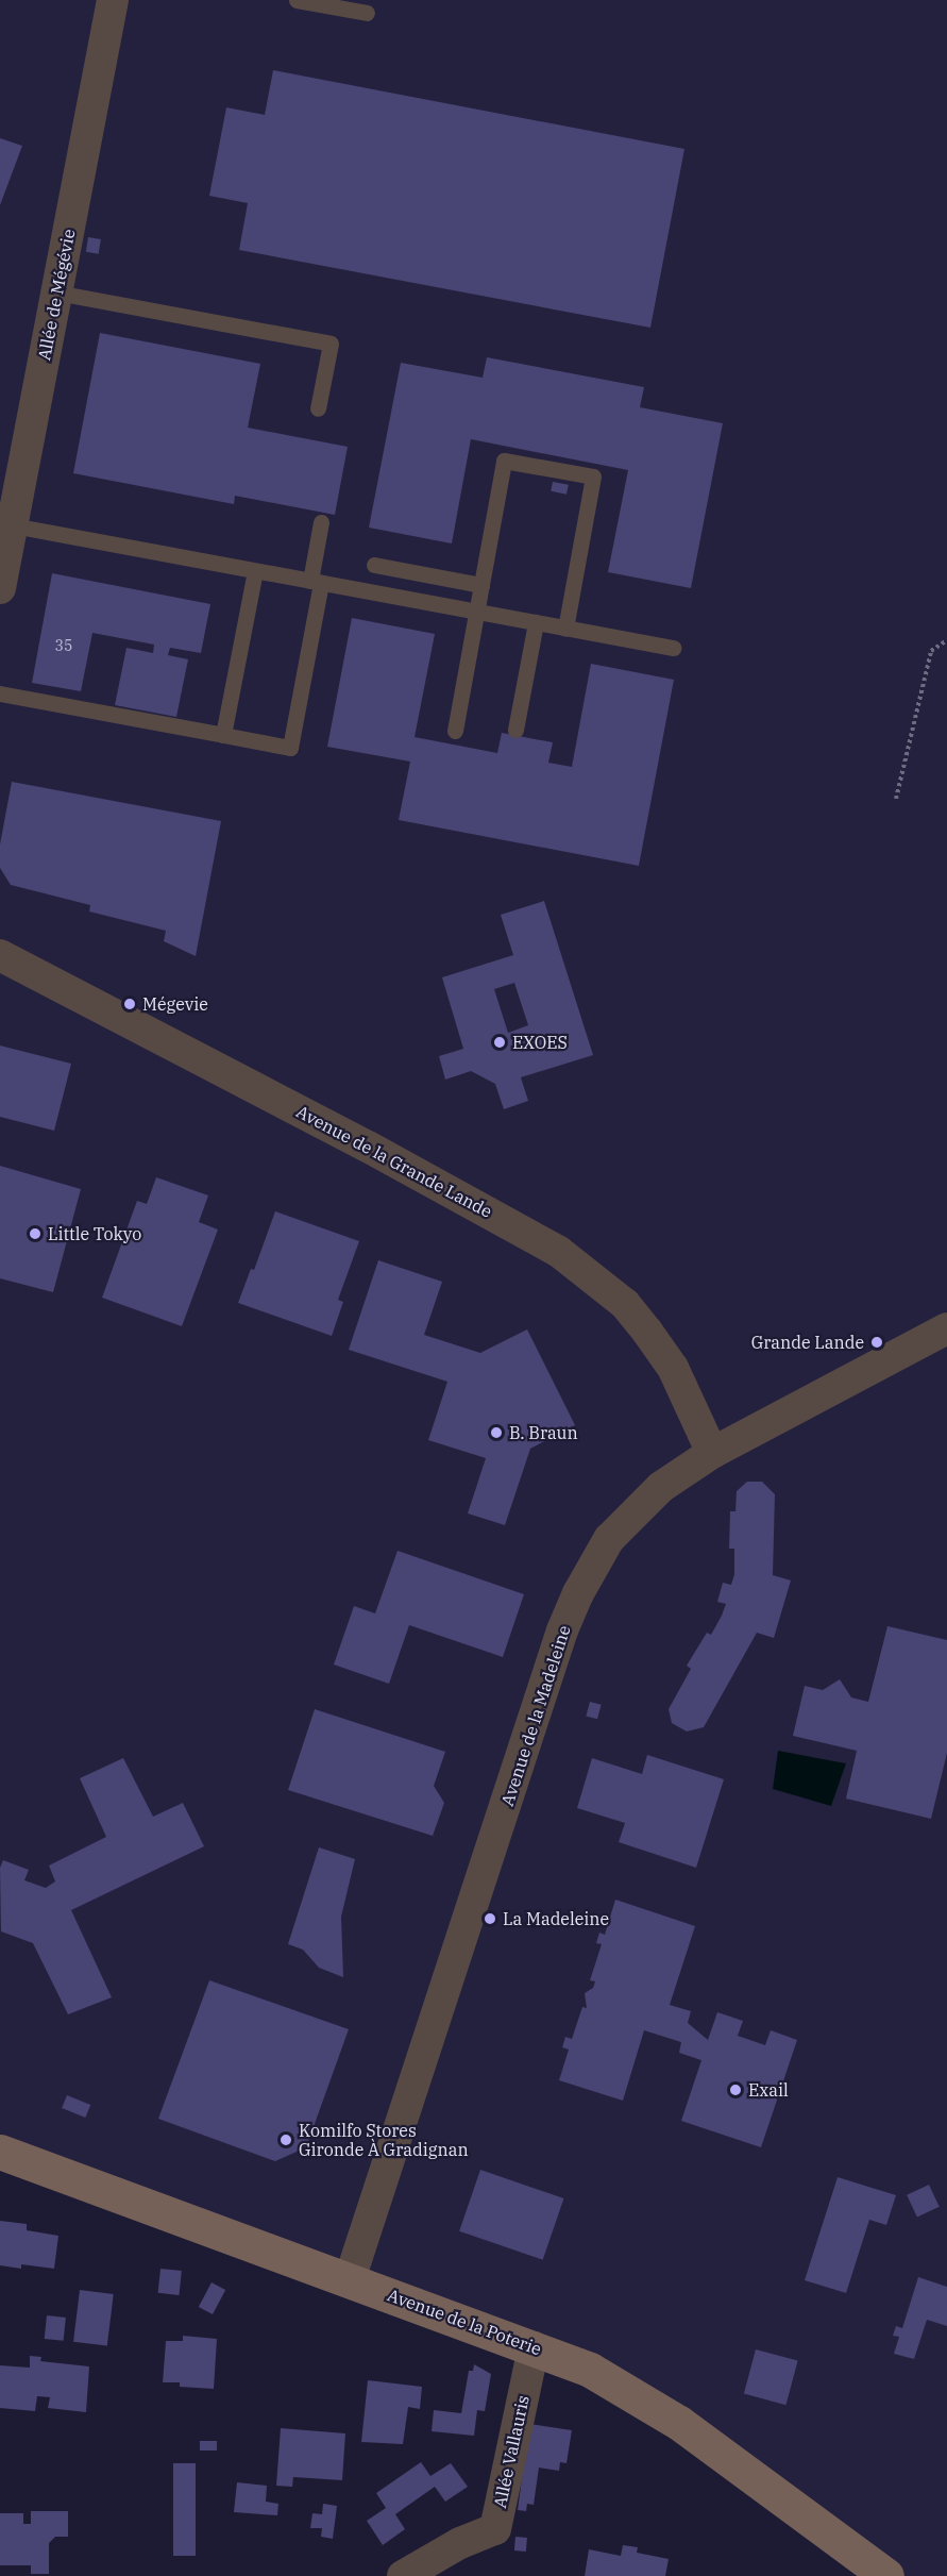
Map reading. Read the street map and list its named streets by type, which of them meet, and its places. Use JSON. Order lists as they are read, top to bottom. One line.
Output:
{"streets":{"street":["Allée de Mégévie","Avenue de la Grande Lande","Avenue de la Madeleine","Avenue de la Poterie","Allée Vallauris"]},"crossings":[["Avenue de la Grande Lande","Avenue de la Madeleine"],["Avenue de la Madeleine","Avenue de la Poterie"],["Avenue de la Poterie","Allée Vallauris"]],"places":["Mégevie","EXOES","Little Tokyo","Grande Lande","B. Braun","La Madeleine","Exail","Komilfo Stores Gironde À Gradignan"],"house_numbers":["35"]}
